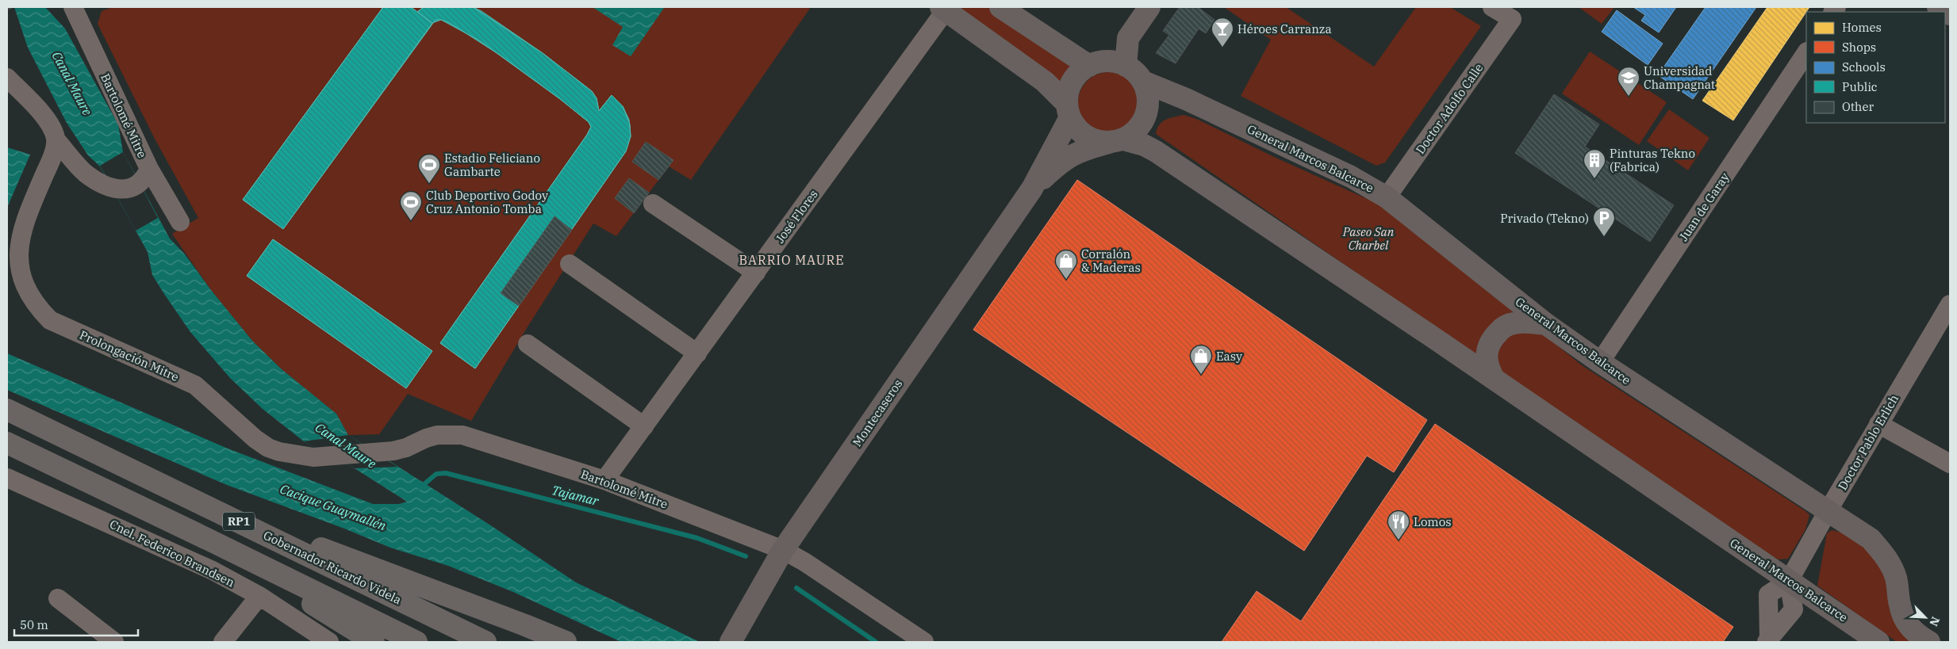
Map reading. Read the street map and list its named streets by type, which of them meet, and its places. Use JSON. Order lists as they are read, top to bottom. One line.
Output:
{"streets":{"highway":["RP1","Gobernador Ricardo Videla"],"main road":["General Marcos Balcarce","Montecaseros"],"street":["Doctor Adolfo Calle","Bartolomé Mitre","Juan de Garay","José Flores","Prolongación Mitre","Doctor Pablo Erlich","Cnel. Federico Brandsen"]},"crossings":[["Doctor Adolfo Calle","General Marcos Balcarce"],["Bartolomé Mitre","José Flores"],["Bartolomé Mitre","Prolongación Mitre"],["Bartolomé Mitre","Montecaseros"],["General Marcos Balcarce","Juan de Garay"],["General Marcos Balcarce","Montecaseros"],["General Marcos Balcarce","Doctor Pablo Erlich"]],"districts":["BARRIO MAURE"],"water":["Canal Maure","Tajamar","Cacique Guaymallén"],"parks":["Paseo San Charbel"],"places":{"bar":["Héroes Carranza"],"school or university":["Universidad Champagnat"],"building":["Pinturas Tekno (Fabrica)"],"sports":["Estadio Feliciano Gambarte","Club Deportivo Godoy Cruz Antonio Tomba"],"parking":["Privado (Tekno)"],"shop":["Corralón & Maderas","Easy"],"restaurant":["Lomos"]},"legend":["Homes","Shops","Schools","Public","Other"],"scale_bar":"50 m","north":"bottom right"}
